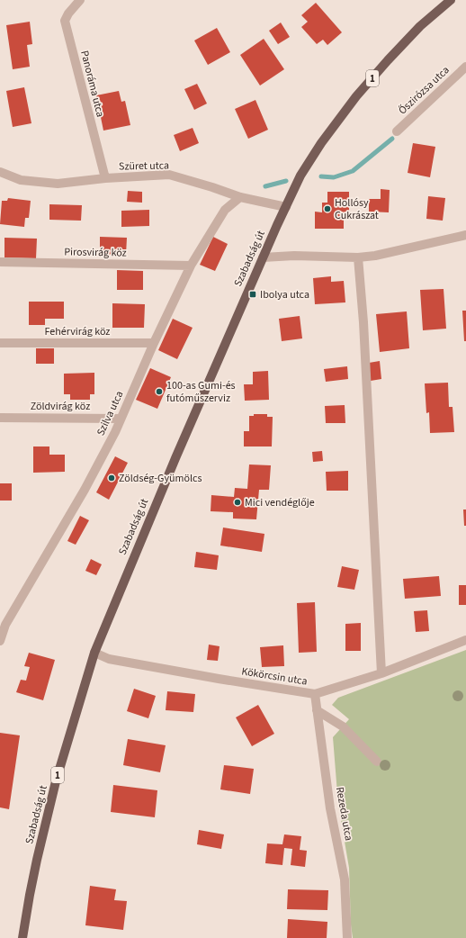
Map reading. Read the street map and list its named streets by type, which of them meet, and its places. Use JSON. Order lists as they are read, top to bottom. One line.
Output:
{"streets":{"main road":["1","Szabadság út"],"street":["Panoráma utca","Őszirózsa utca","Szüret utca","Pirosvirág köz","Fehérvirág köz","Zöldvirág köz","Szilva utca","Kökörcsin utca","Rezeda utca"]},"crossings":[["Panoráma utca","Szüret utca"],["Szüret utca","Szabadság út"],["Szüret utca","Szilva utca"],["Pirosvirág köz","Szilva utca"],["Szabadság út","Kökörcsin utca"],["Fehérvirág köz","Szilva utca"],["Zöldvirág köz","Szilva utca"],["Kökörcsin utca","Rezeda utca"]],"places":{"other":["Hollósy Cukrászat","100-as Gumi-és futóműszerviz","Zöldség-Gyümölcs","Mici vendéglője"],"transit":["Ibolya utca"]}}
